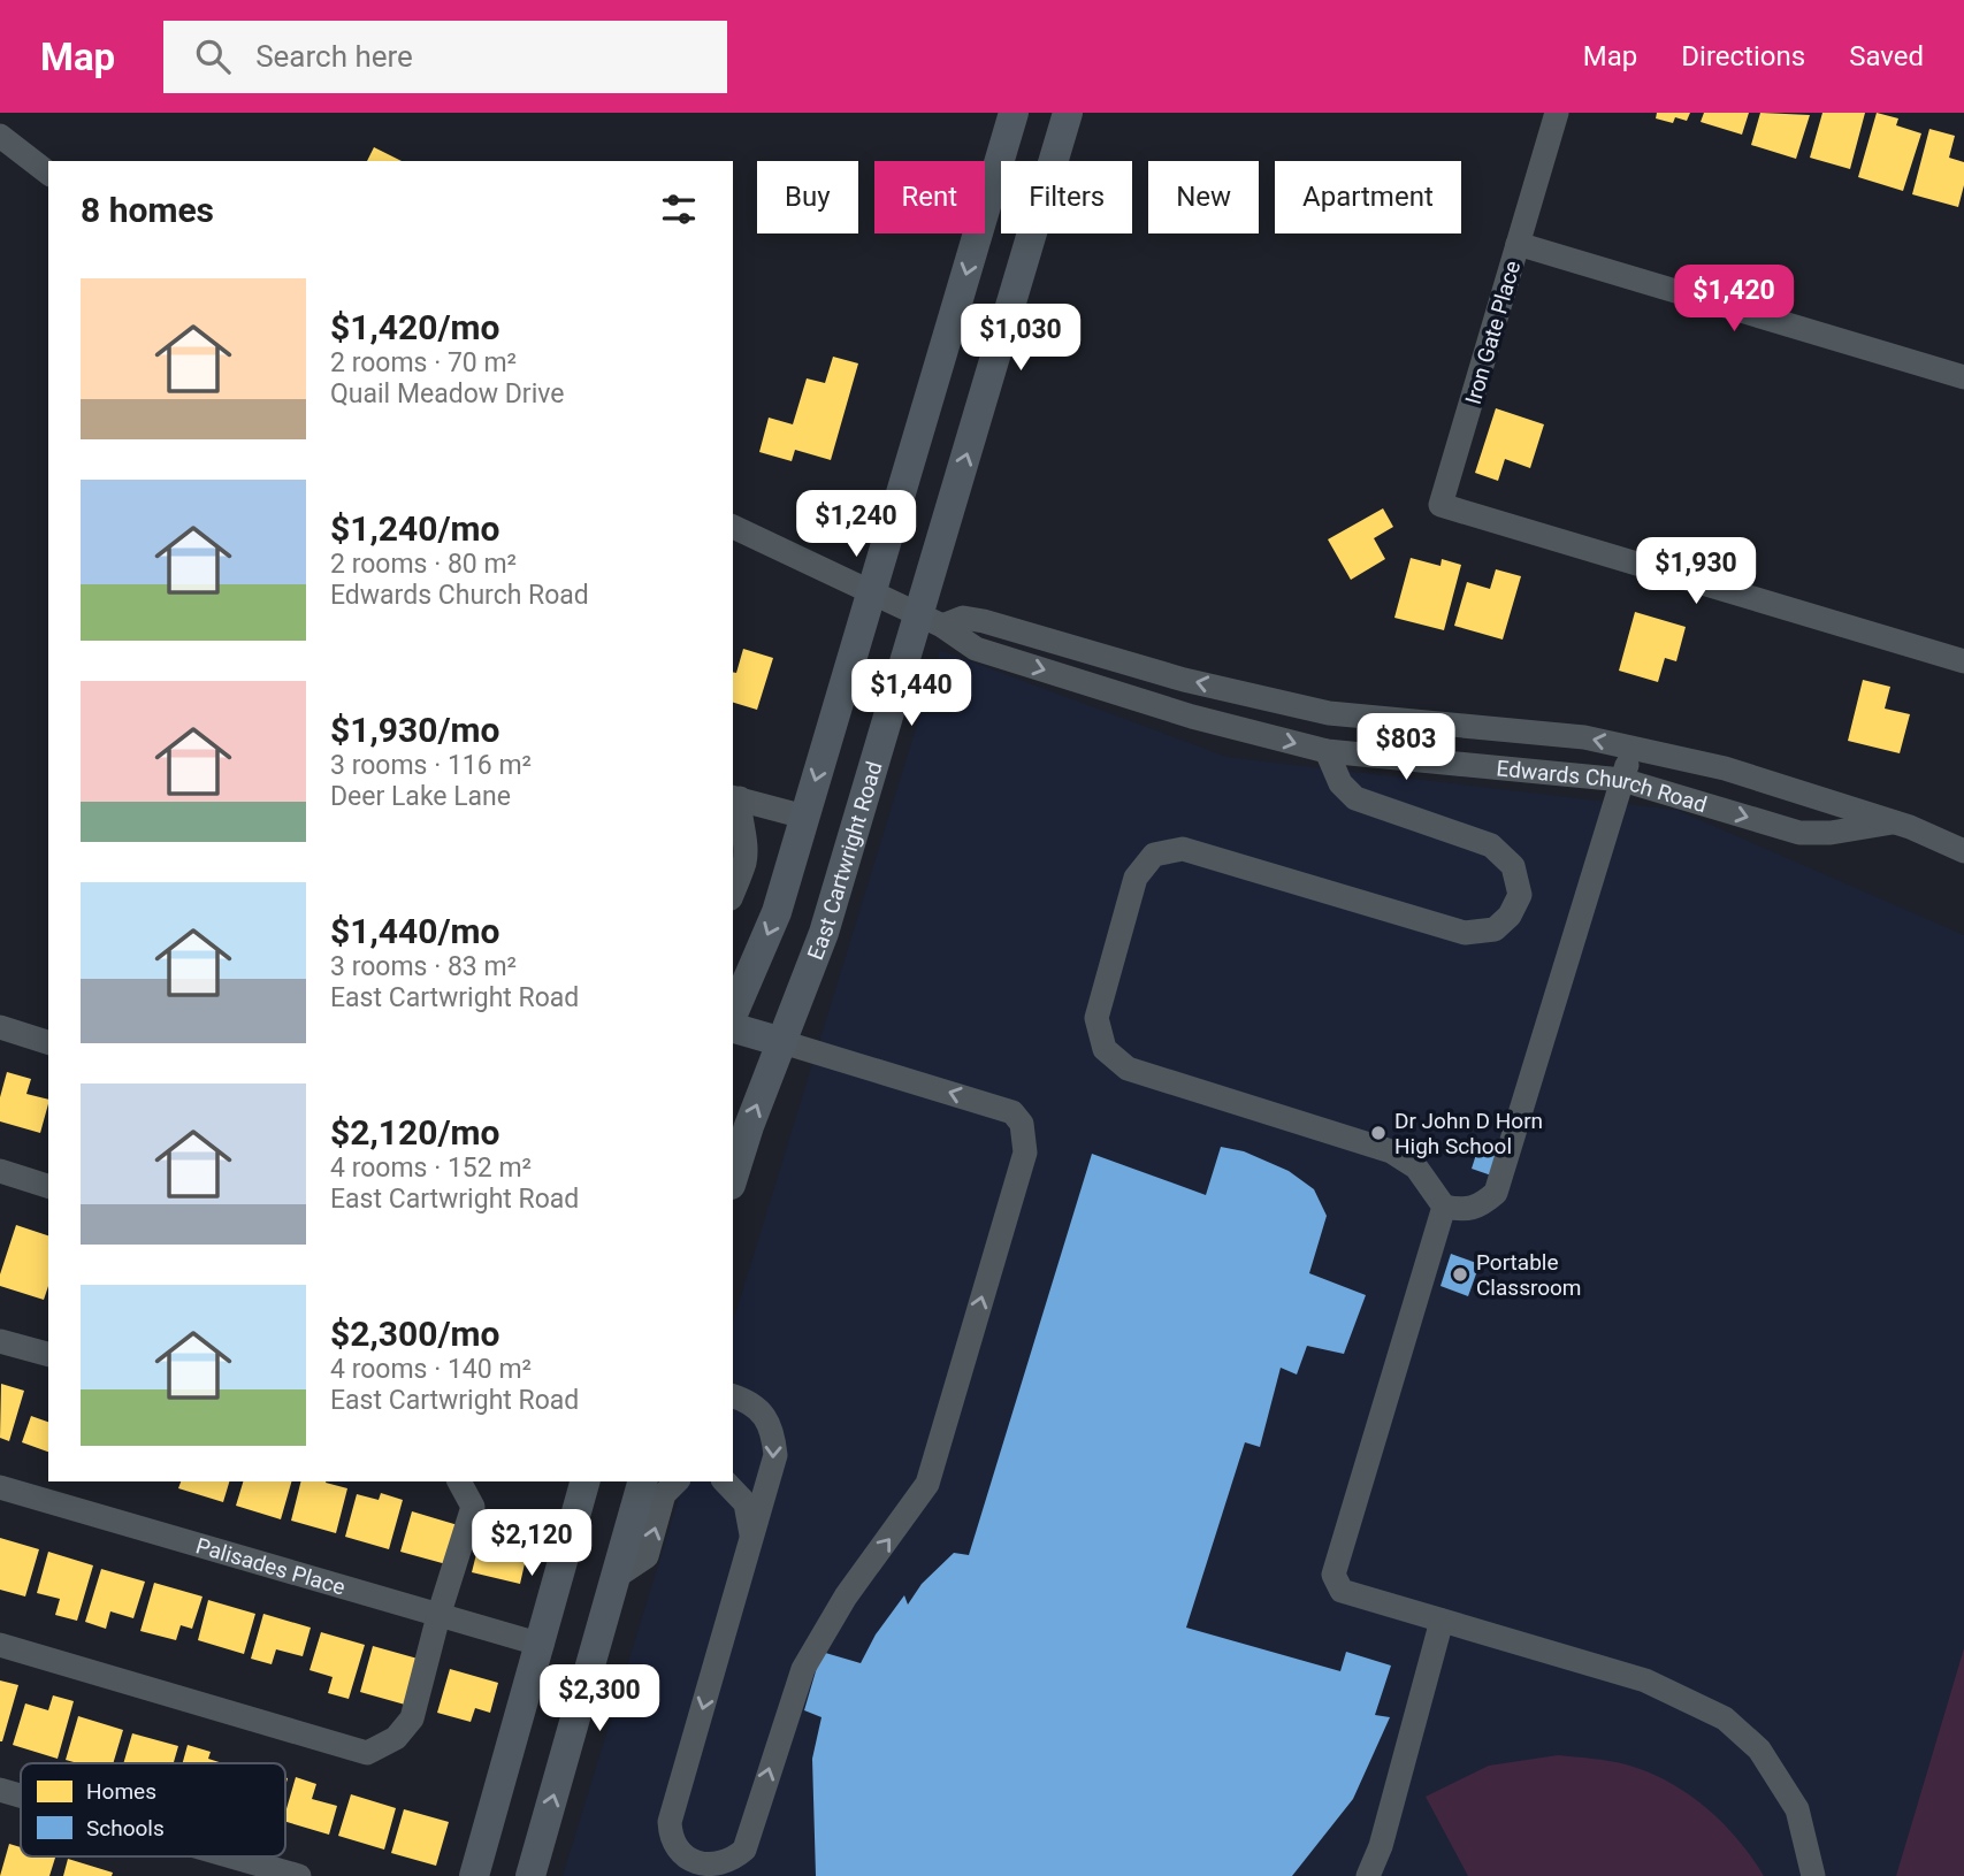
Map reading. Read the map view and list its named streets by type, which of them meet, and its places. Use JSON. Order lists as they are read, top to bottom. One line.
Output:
{"streets":{"main road":["East Cartwright Road"],"street":["Iron Gate Place","Edwards Church Road","Palisades Place"]},"crossings":[["Edwards Church Road","East Cartwright Road"]],"places":["Dr John D Horn High School","Portable Classroom"],"legend":["Homes","Schools"],"page":{"header":"Map","search":"Search here","nav":["Map","Directions","Saved"],"chip":["Buy","Rent","Filters","New","Apartment"],"heading":"8 homes","list":[{"name":"$1,420/mo","note":"2 rooms · 70 m² · Quail Meadow Drive"},{"name":"$1,240/mo","note":"2 rooms · 80 m² · Edwards Church Road"},{"name":"$1,930/mo","note":"3 rooms · 116 m² · Deer Lake Lane"},{"name":"$1,440/mo","note":"3 rooms · 83 m² · East Cartwright Road"},{"name":"$2,120/mo","note":"4 rooms · 152 m² · East Cartwright Road"},{"name":"$2,300/mo","note":"4 rooms · 140 m² · East Cartwright Road"}],"price":["$1,420","$1,030","$1,240","$1,930","$1,440","$803","$2,120","$2,300"]}}
